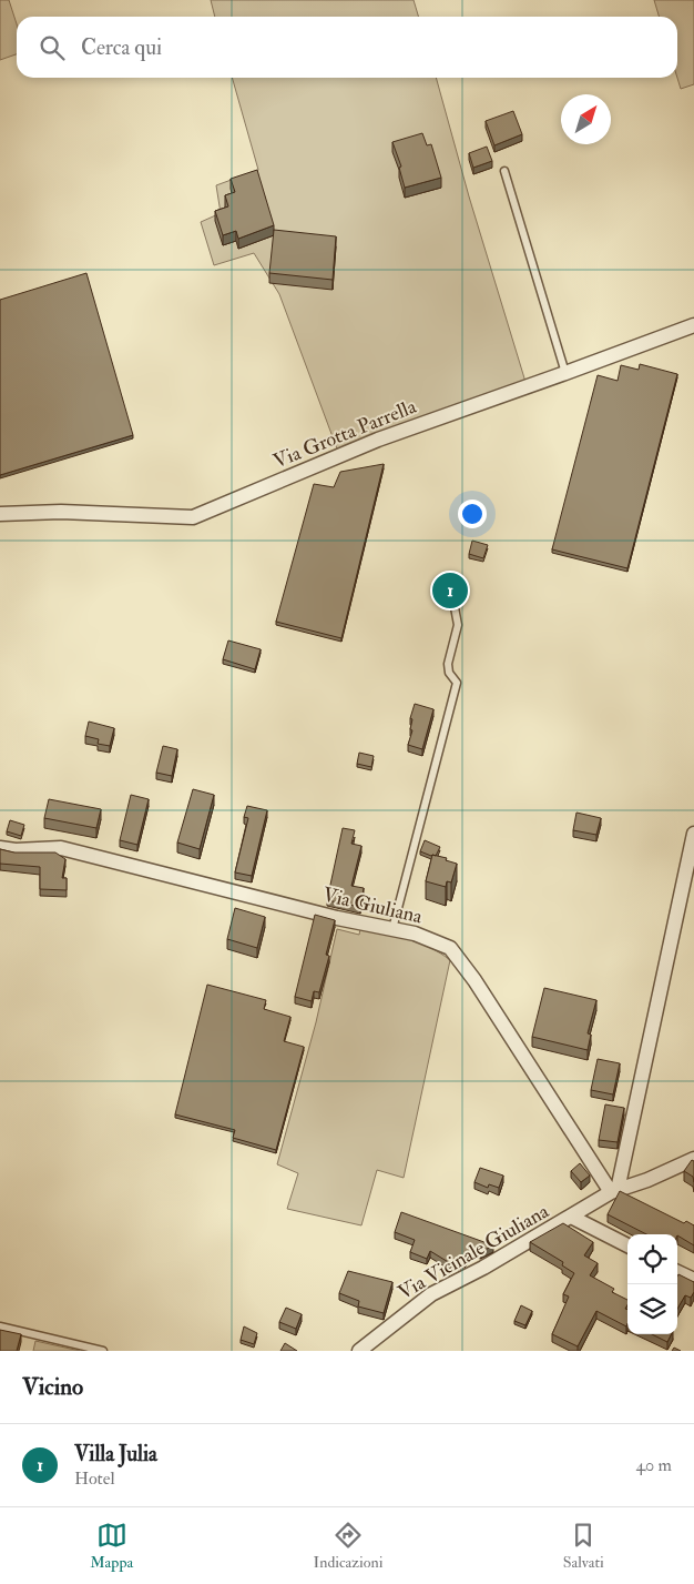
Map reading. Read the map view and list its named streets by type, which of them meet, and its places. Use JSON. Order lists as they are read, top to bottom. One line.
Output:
{"streets":{"street":["Via Grotta Parrella","Via Giuliana","Via Vicinale Giuliana"]},"crossings":[["Via Giuliana","Via Vicinale Giuliana"]],"north":"top right","page":{"search":"Cerca qui","pins":"1","heading":"Vicino","list":[{"mark":"1","name":"Villa Julia","note":"Hotel","value":"40 m"}],"nav":["Mappa","Indicazioni","Salvati"]}}
